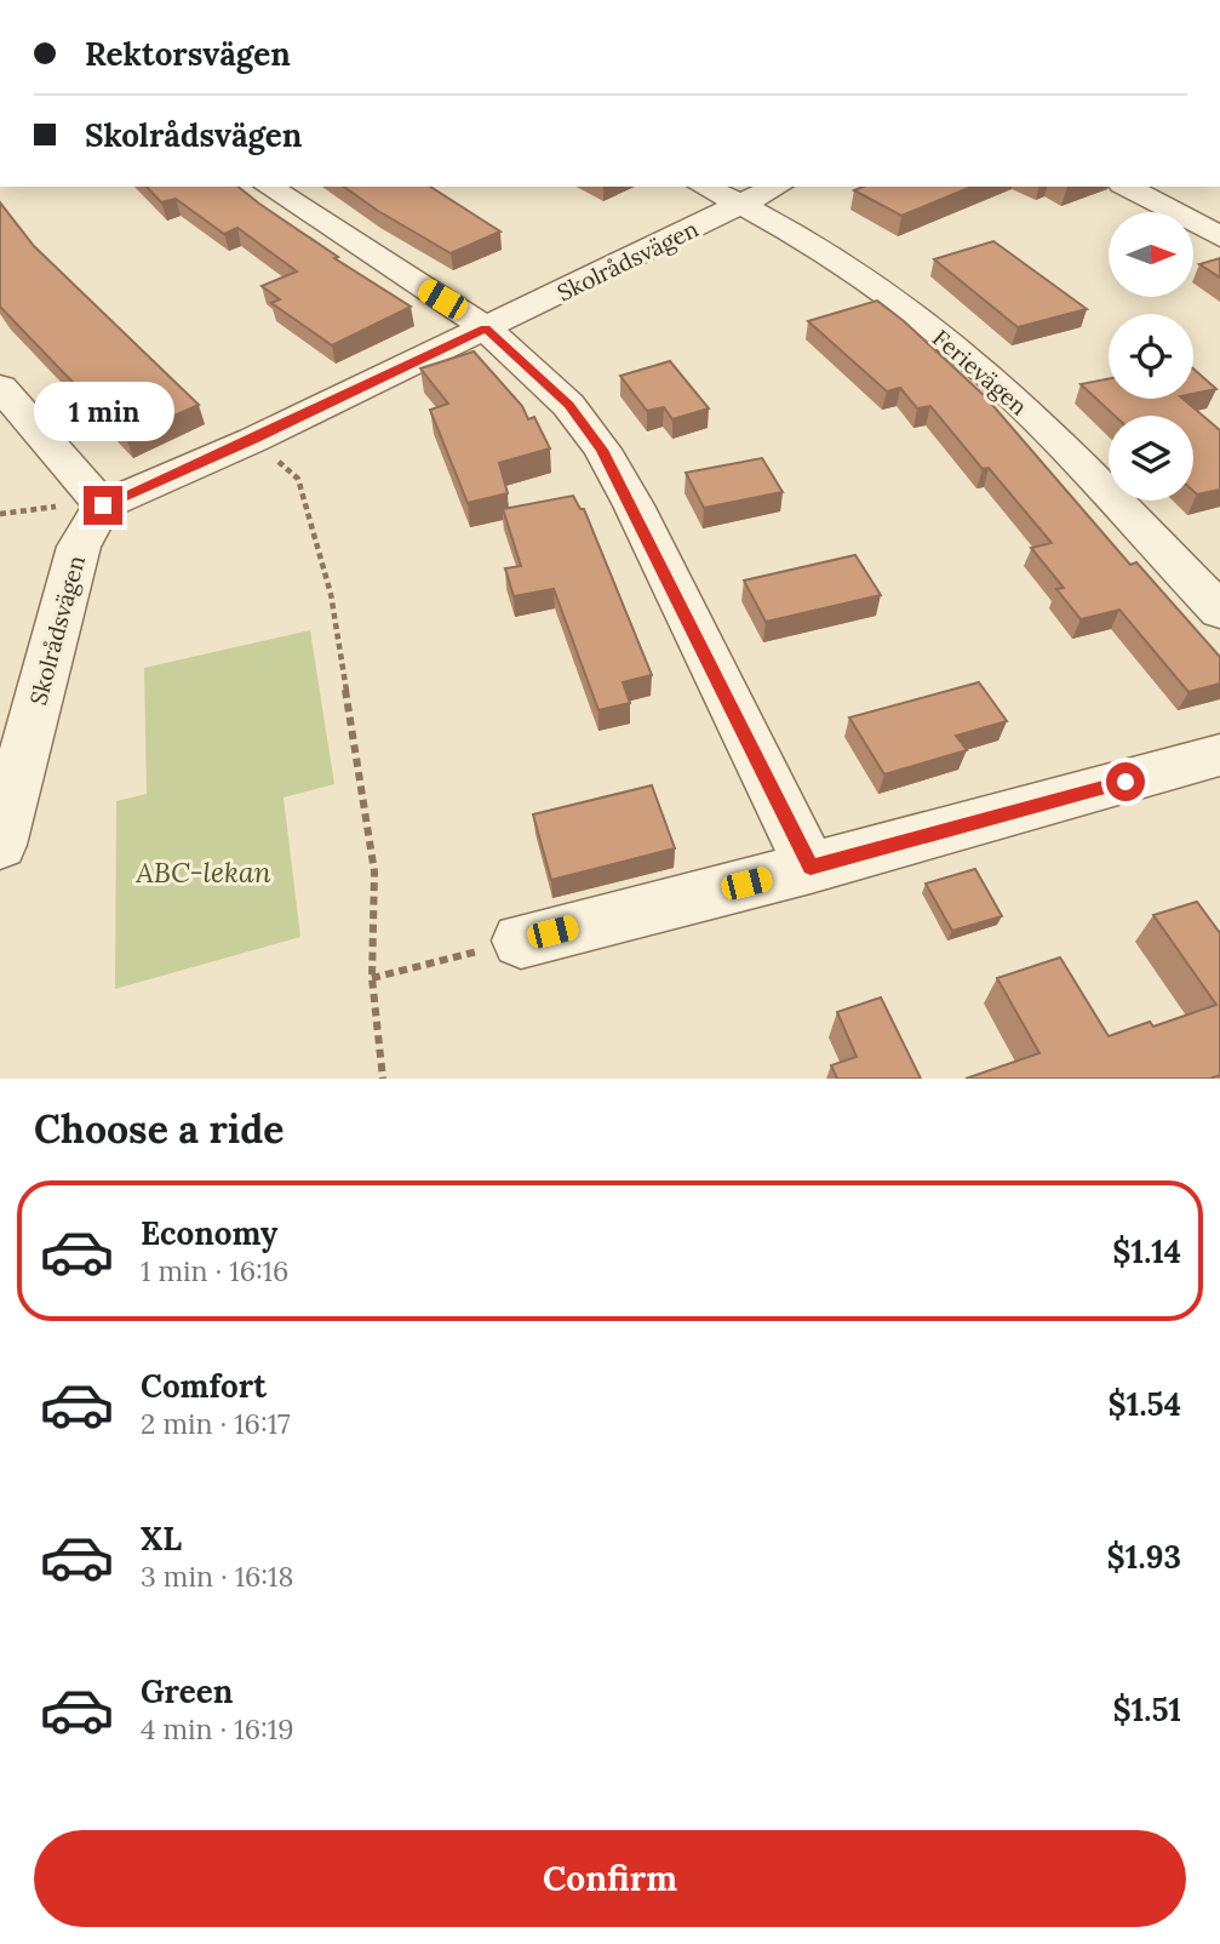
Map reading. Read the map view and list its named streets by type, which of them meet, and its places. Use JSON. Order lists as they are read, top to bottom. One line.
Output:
{"streets":{"street":["Skolrådsvägen","Ferievägen"]},"crossings":[["Skolrådsvägen","Ferievägen"]],"parks":["ABC-lekan"],"north":"right","page":{"banner":["Rektorsvägen","Skolrådsvägen"],"bubble":"1 min","heading":"Choose a ride","list":[{"name":"Economy","note":"1 min · 16:16","value":"$1.14"},{"name":"Comfort","note":"2 min · 16:17","value":"$1.54"},{"name":"XL","note":"3 min · 16:18","value":"$1.93"},{"name":"Green","note":"4 min · 16:19","value":"$1.51"}],"buttons":"Confirm"}}
